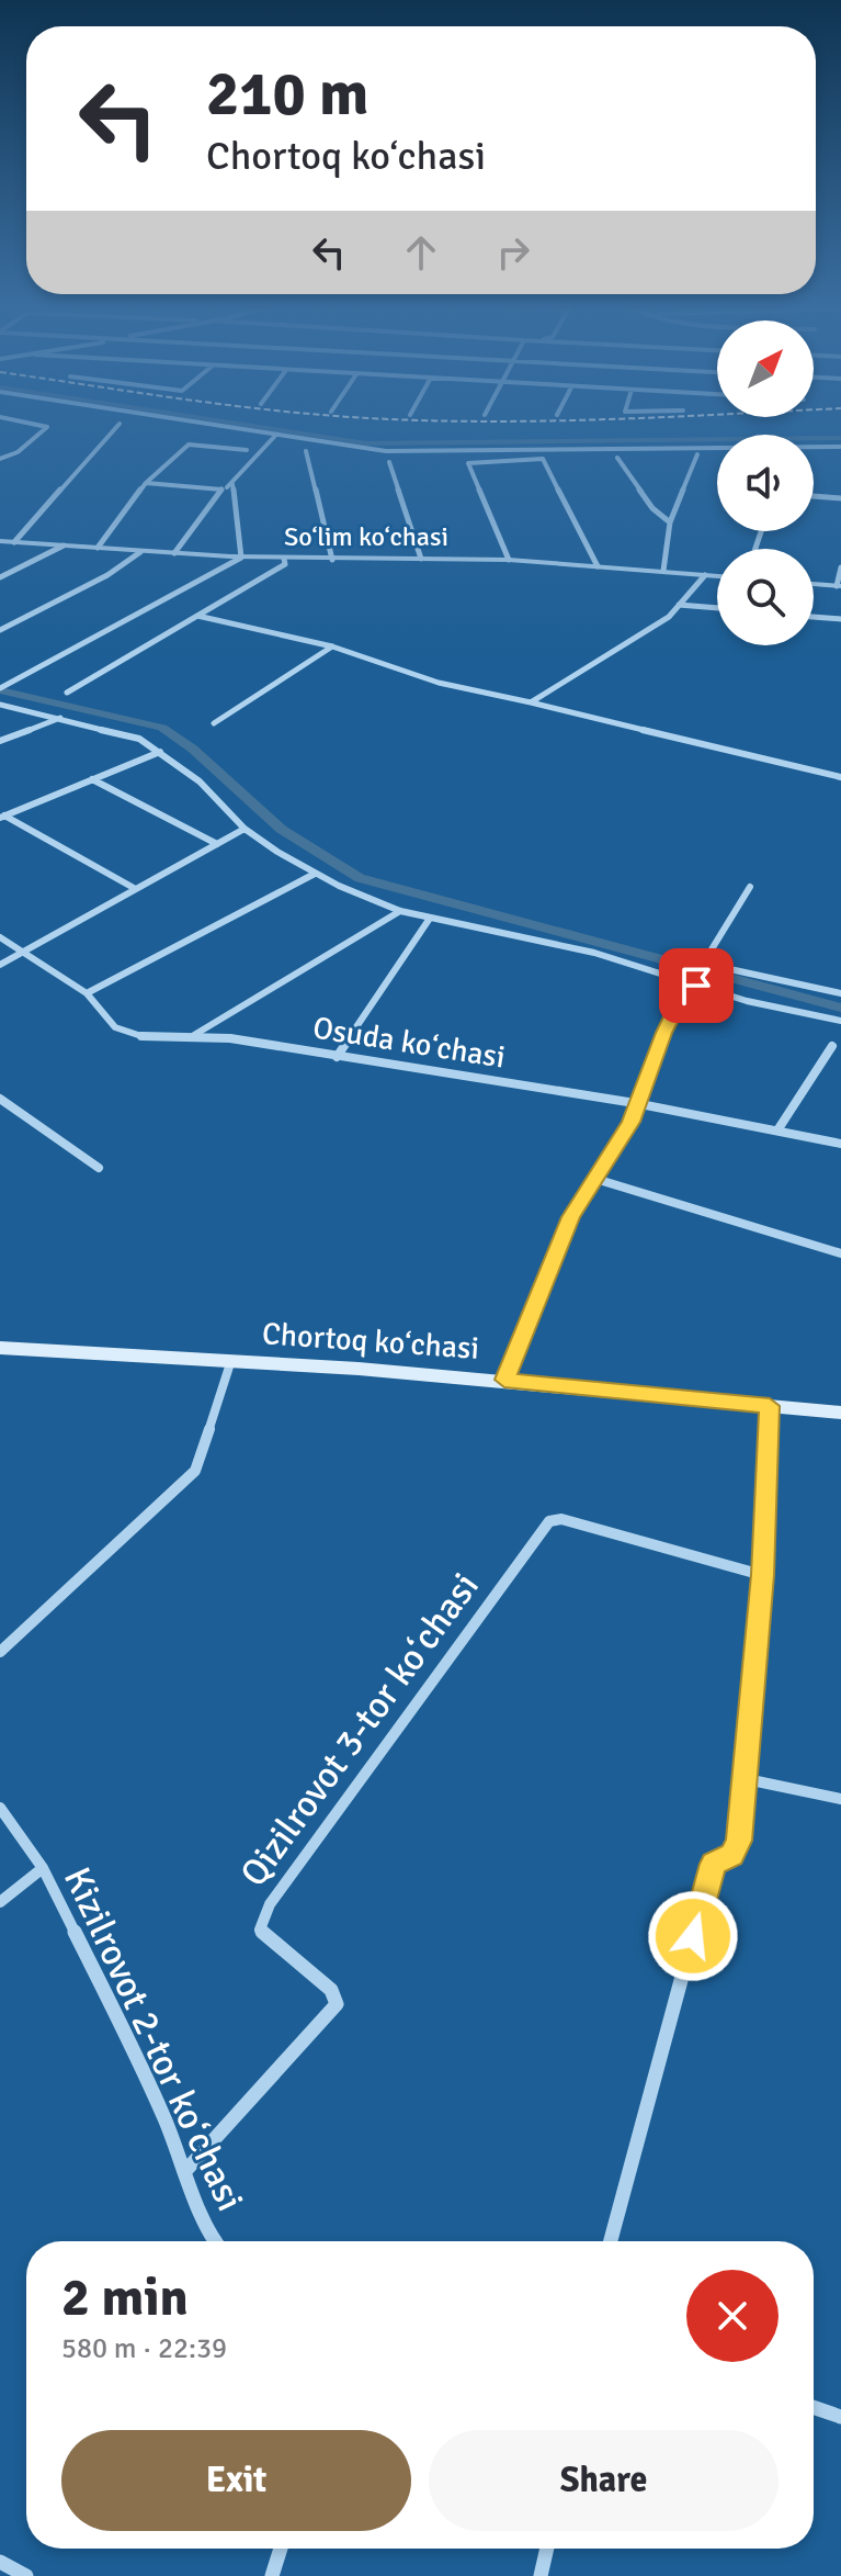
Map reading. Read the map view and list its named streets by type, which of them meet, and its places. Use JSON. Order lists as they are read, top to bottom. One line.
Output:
{"streets":{"main road":["Chortoq koʻchasi"],"street":["Soʻlim koʻchasi","Osuda koʻchasi","Qizilrovot 3-tor koʻchasi","Kizilrovot 2-tor koʻchasi"]},"crossings":[["Qizilrovot 3-tor koʻchasi","Kizilrovot 2-tor koʻchasi"]],"north":"top right","page":{"turn":["210 m","Chortoq koʻchasi"],"heading":["2 min","580 m · 22:39"],"buttons":["Exit","Share"]}}
